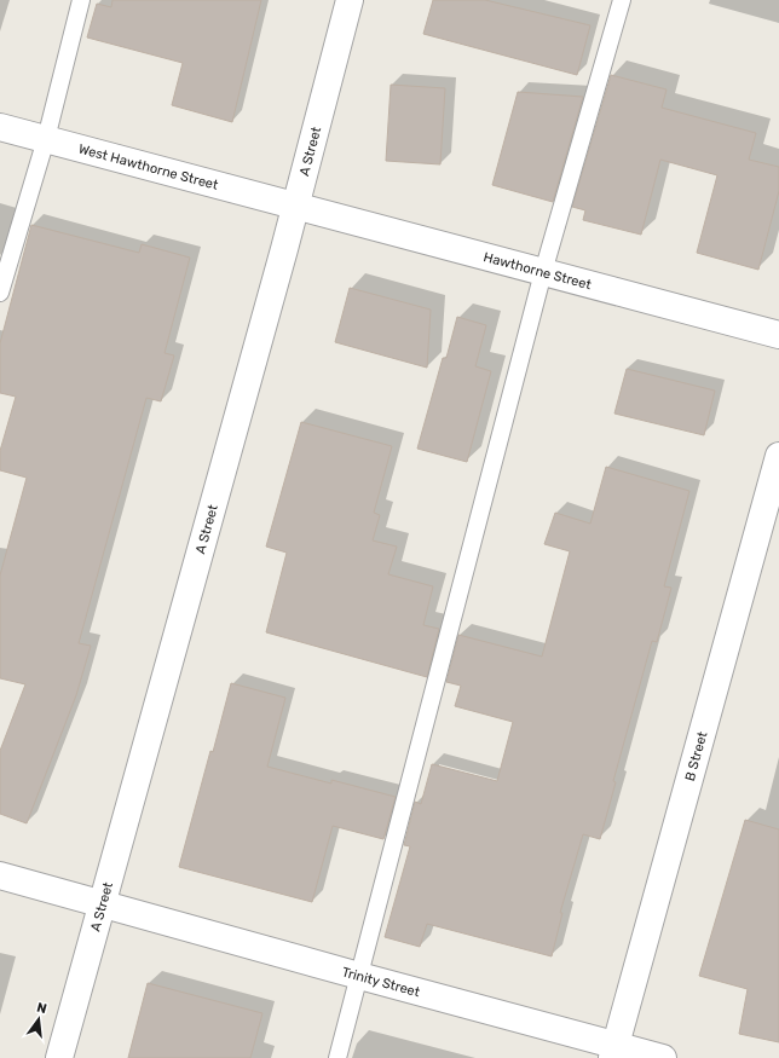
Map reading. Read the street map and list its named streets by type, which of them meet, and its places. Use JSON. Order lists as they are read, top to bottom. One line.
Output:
{"streets":{"street":["A Street","West Hawthorne Street","Hawthorne Street","B Street","Trinity Street"]},"crossings":[["A Street","West Hawthorne Street"],["A Street","Hawthorne Street"],["A Street","Trinity Street"],["West Hawthorne Street","Hawthorne Street"],["B Street","Trinity Street"]],"north":"top"}
